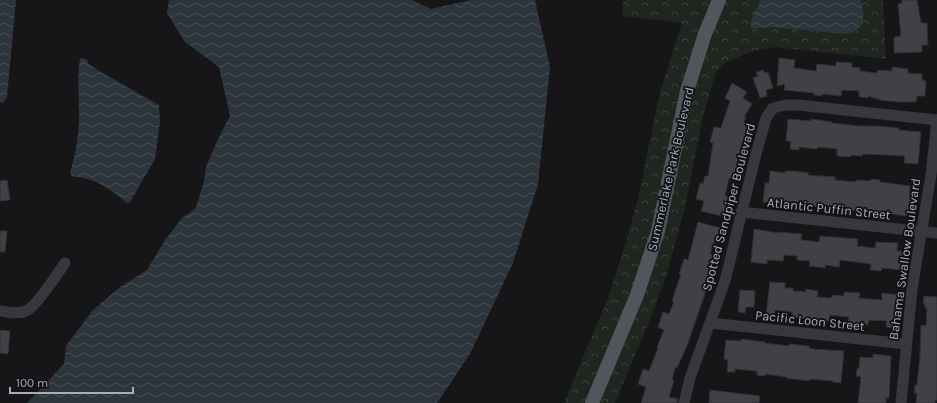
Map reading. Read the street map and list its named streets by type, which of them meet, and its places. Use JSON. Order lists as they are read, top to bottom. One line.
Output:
{"streets":{"main road":["Summerlake Park Boulevard"],"street":["Spotted Sandpiper Boulevard","Atlantic Puffin Street","Bahama Swallow Boulevard","Pacific Loon Street"]},"crossings":[["Spotted Sandpiper Boulevard","Atlantic Puffin Street"],["Spotted Sandpiper Boulevard","Bahama Swallow Boulevard"],["Spotted Sandpiper Boulevard","Pacific Loon Street"],["Atlantic Puffin Street","Bahama Swallow Boulevard"],["Bahama Swallow Boulevard","Pacific Loon Street"]],"scale_bar":"100 m"}
